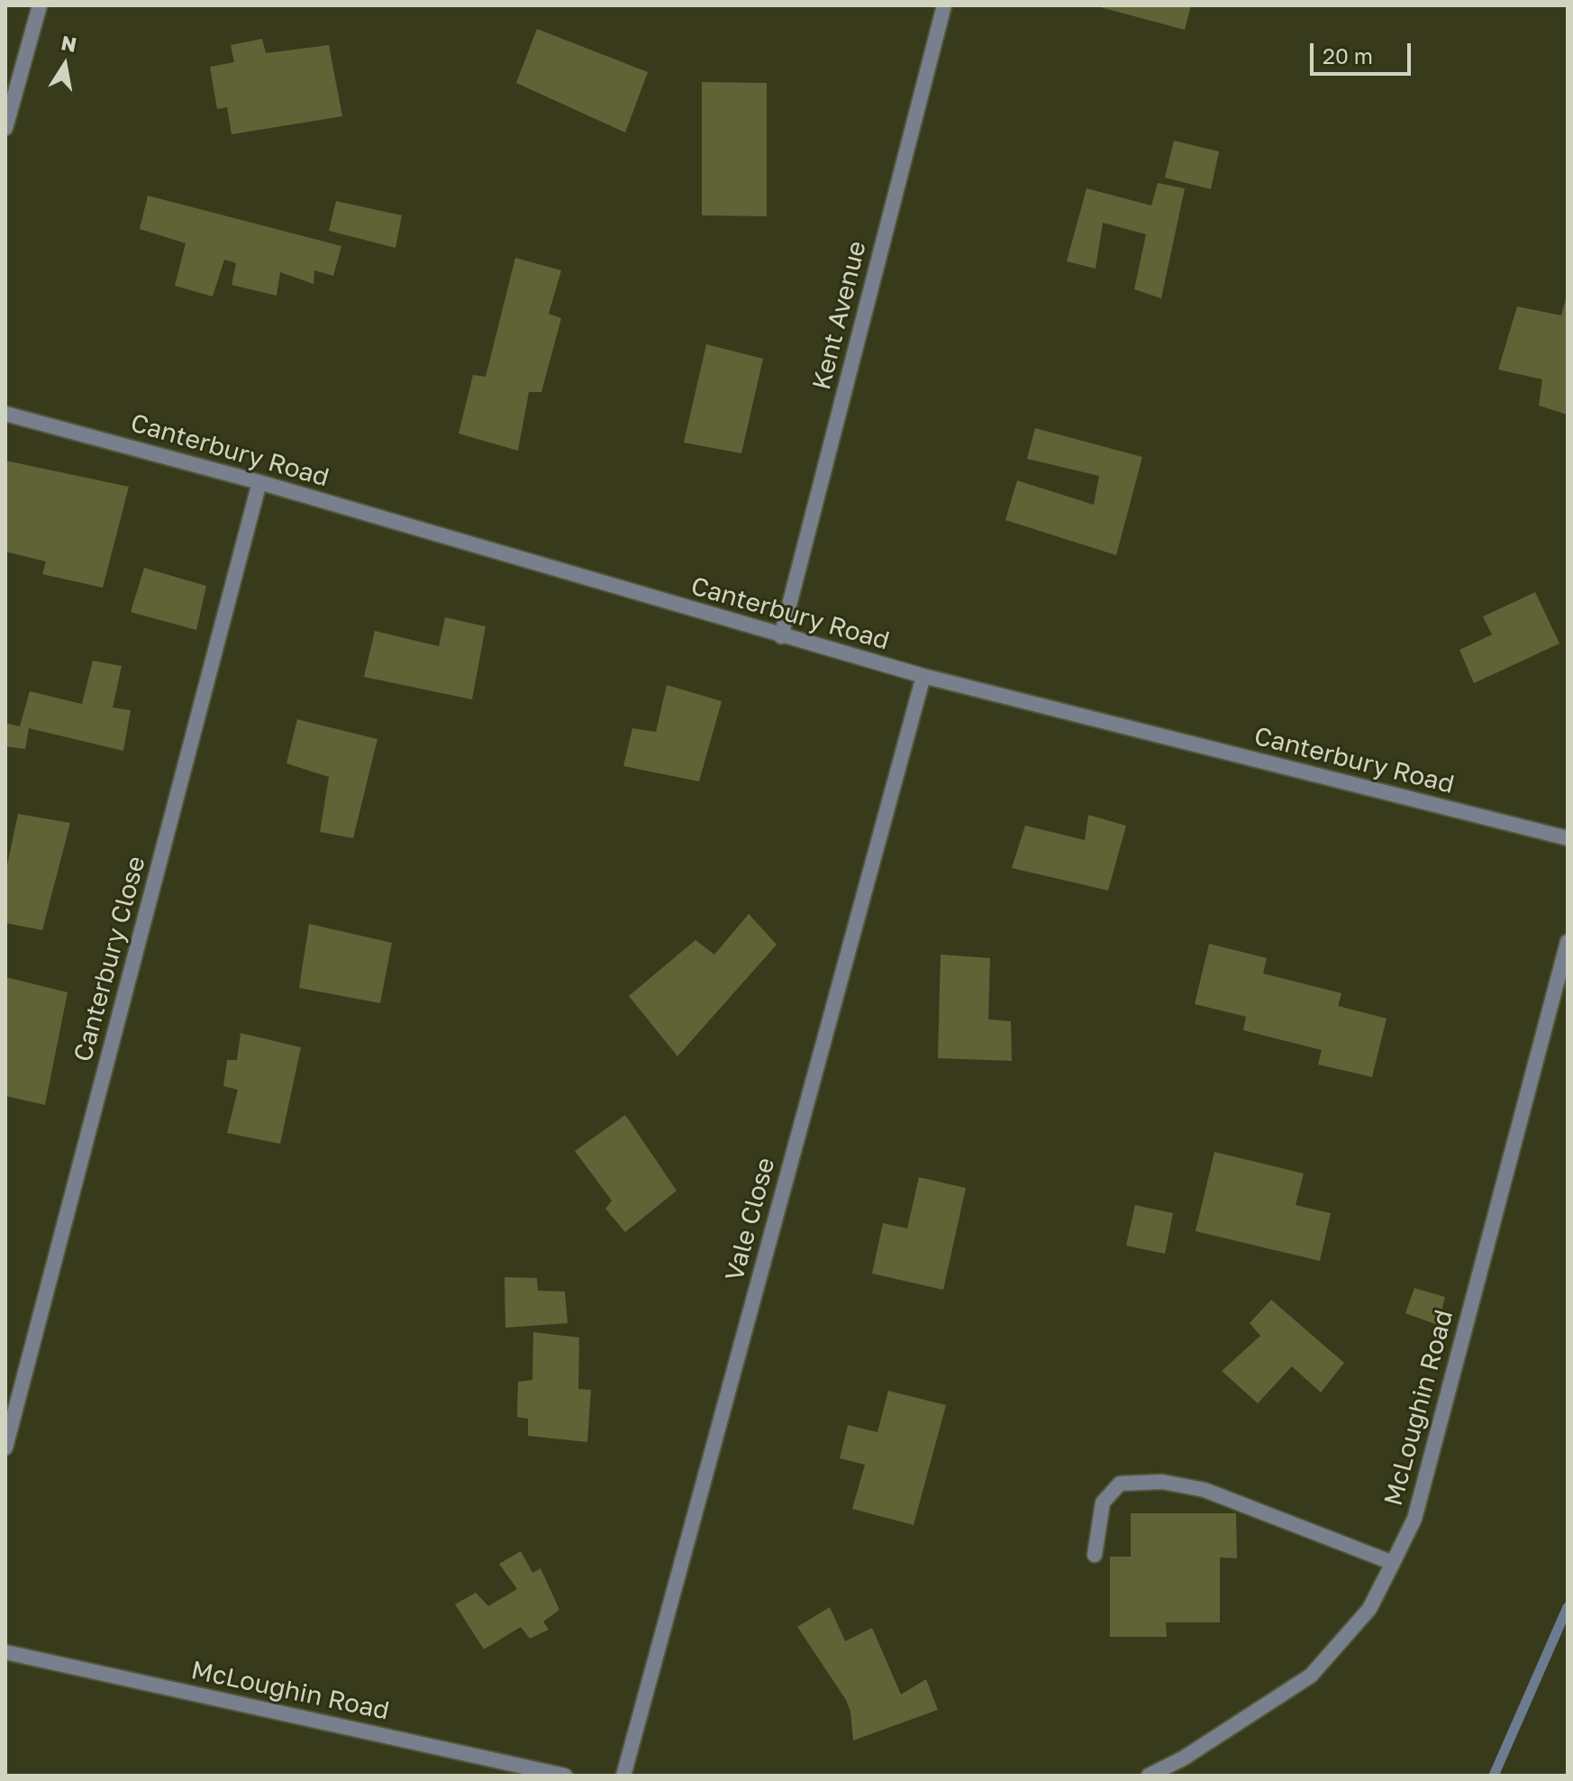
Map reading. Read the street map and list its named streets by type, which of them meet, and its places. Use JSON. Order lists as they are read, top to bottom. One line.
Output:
{"streets":{"street":["Kent Avenue","Canterbury Road","Canterbury Close","Vale Close","McLoughin Road"]},"crossings":[["Kent Avenue","Canterbury Road"],["Canterbury Road","Canterbury Close"],["Canterbury Road","Vale Close"]],"scale_bar":"20 m","north":"top"}
